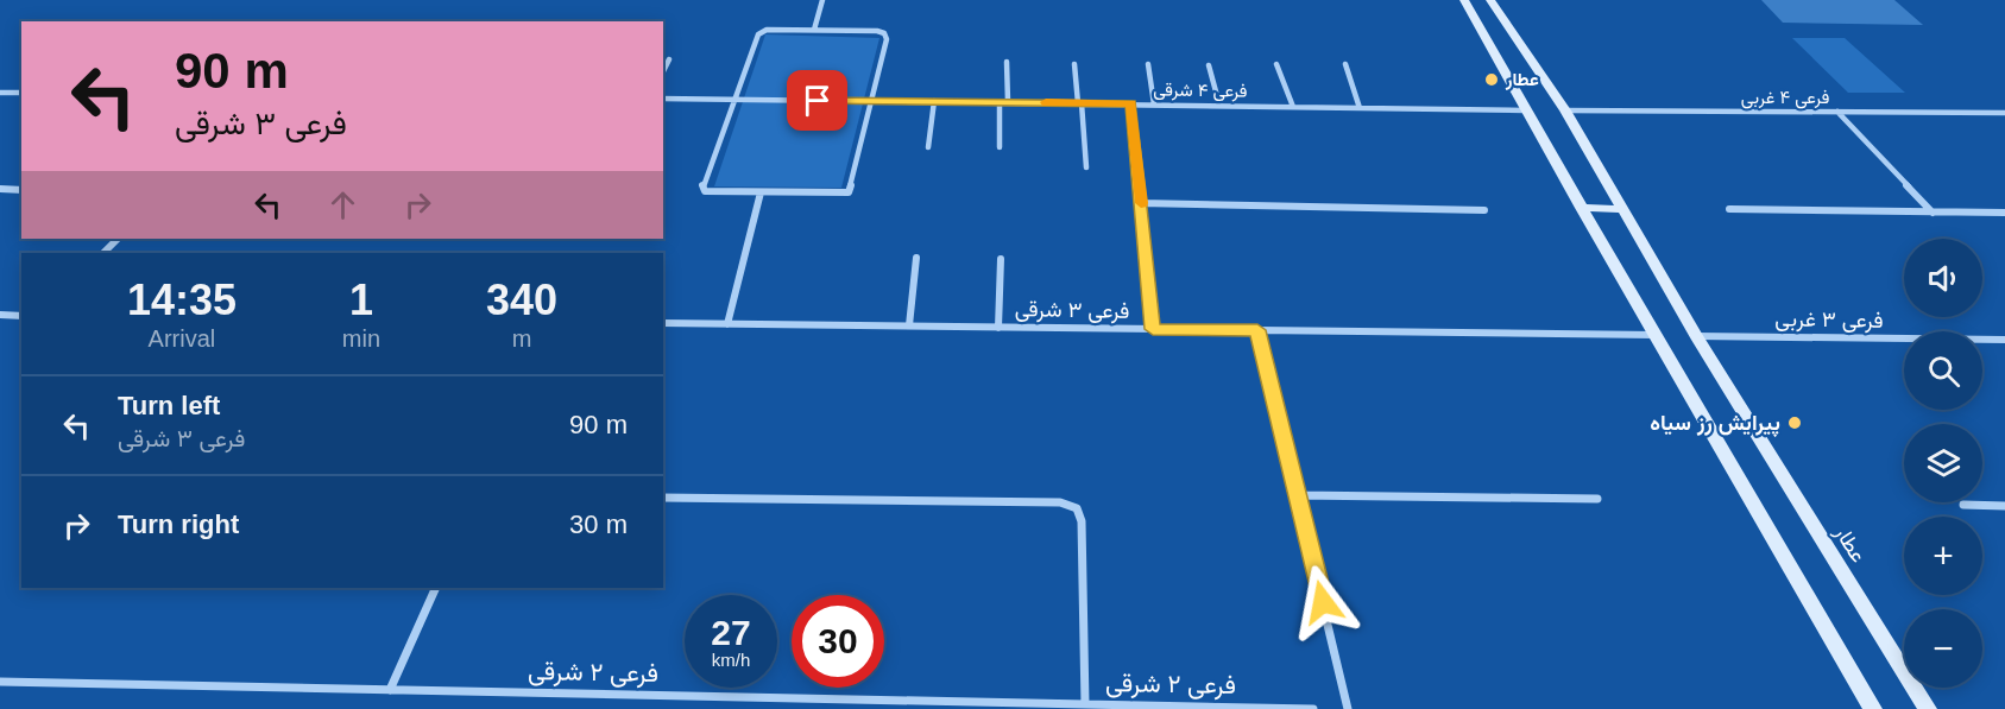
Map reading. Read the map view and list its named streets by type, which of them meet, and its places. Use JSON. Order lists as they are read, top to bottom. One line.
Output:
{"streets":{"main road":["عطار"],"street":["فرعی ۴ شرقی","فرعی ۴ غربی","فرعی ۳ شرقی","فرعی ۳ غربی","فرعی ۲ شرقی"]},"crossings":[["فرعی ۴ غربی","عطار"],["فرعی ۳ غربی","عطار"]],"places":["عطار","پیرایش رز سیاه"],"page":{"turn":["90 m","فرعی ۳ شرقی"],"map_buttons":["+","−"],"eta":["14:35","Arrival","1","min","340","m"],"list":[{"name":"Turn left","note":"فرعی ۳ شرقی","value":"90 m"},{"name":"Turn right","value":"30 m"}],"speed":"27 km/h","limit":"30"}}
